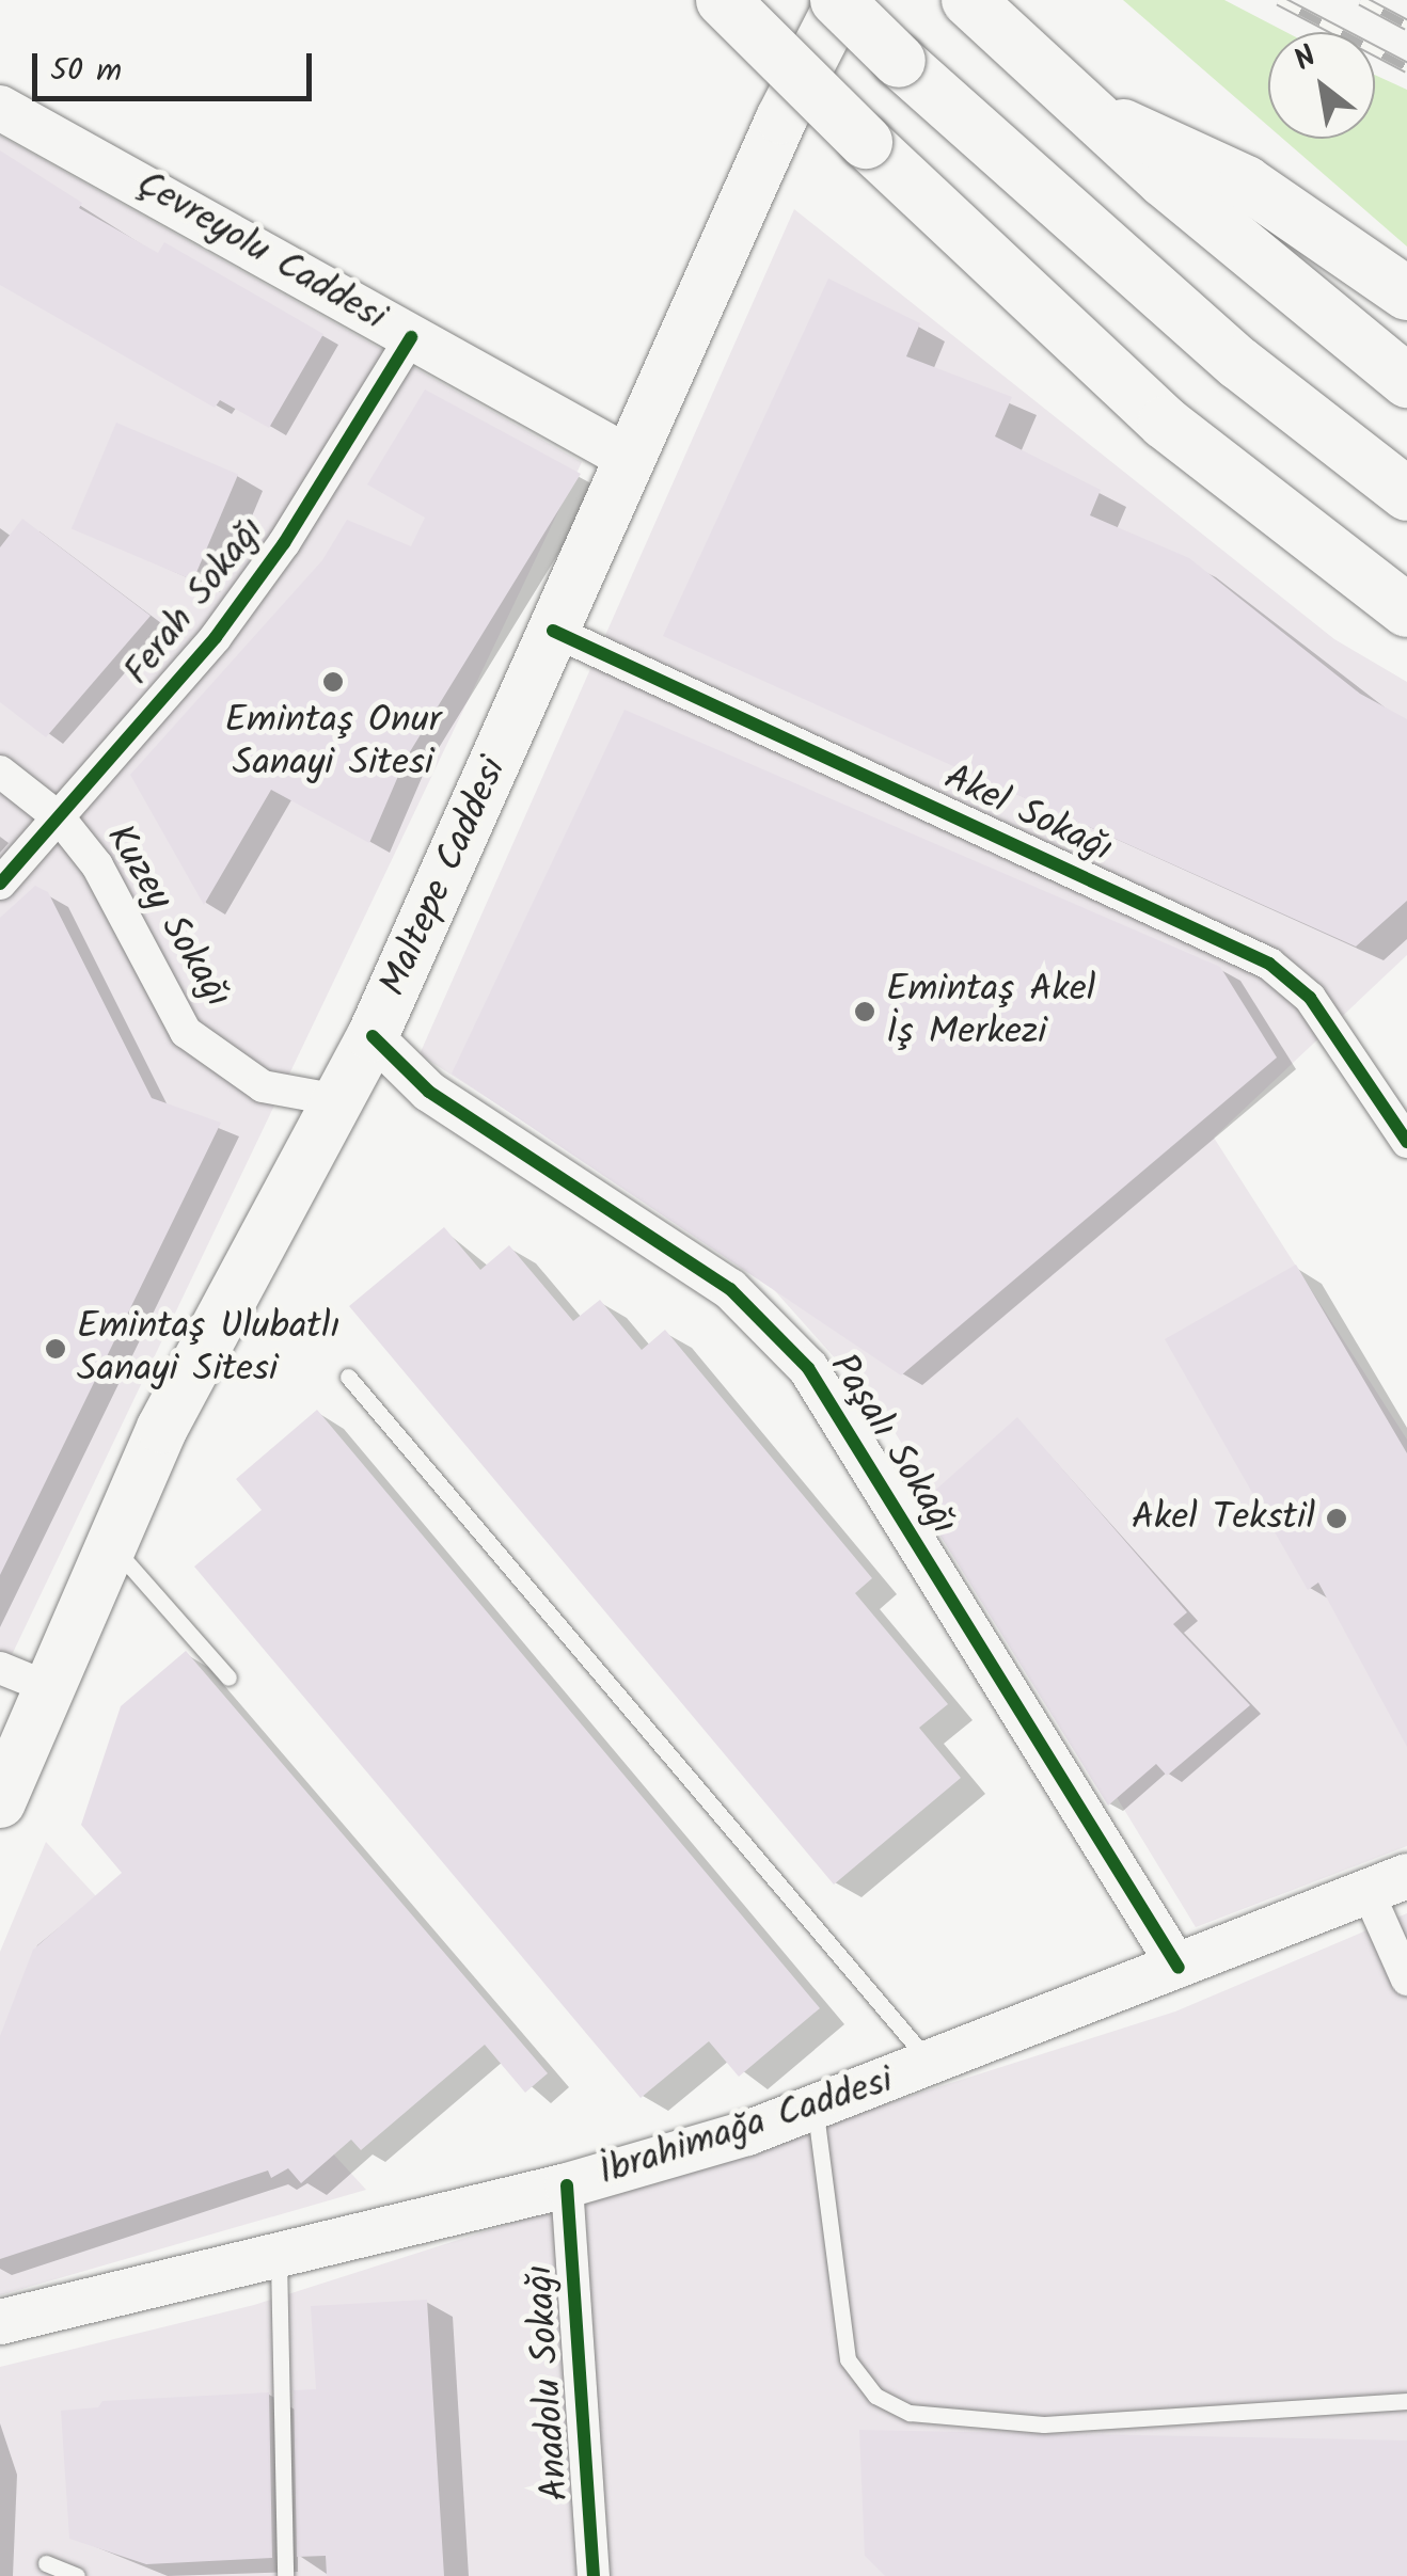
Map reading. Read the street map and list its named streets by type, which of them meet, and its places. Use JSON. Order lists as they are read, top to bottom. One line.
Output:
{"streets":{"main road":["Çevreyolu Caddesi","Maltepe Caddesi","İbrahimağa Caddesi"],"street":["Ferah Sokağı","Akel Sokağı","Kuzey Sokağı","Paşalı Sokağı","Anadolu Sokağı"]},"crossings":[["Çevreyolu Caddesi","Ferah Sokağı"],["Çevreyolu Caddesi","Maltepe Caddesi"],["Ferah Sokağı","Kuzey Sokağı"],["Akel Sokağı","Maltepe Caddesi"],["Maltepe Caddesi","Kuzey Sokağı"],["Maltepe Caddesi","Paşalı Sokağı"],["Paşalı Sokağı","İbrahimağa Caddesi"],["İbrahimağa Caddesi","Anadolu Sokağı"]],"places":["Emintaş Onur Sanayi Sitesi","Emintaş Akel İş Merkezi","Emintaş Ulubatlı Sanayi Sitesi","Akel Tekstil"],"scale_bar":"50 m","north":"top left"}
